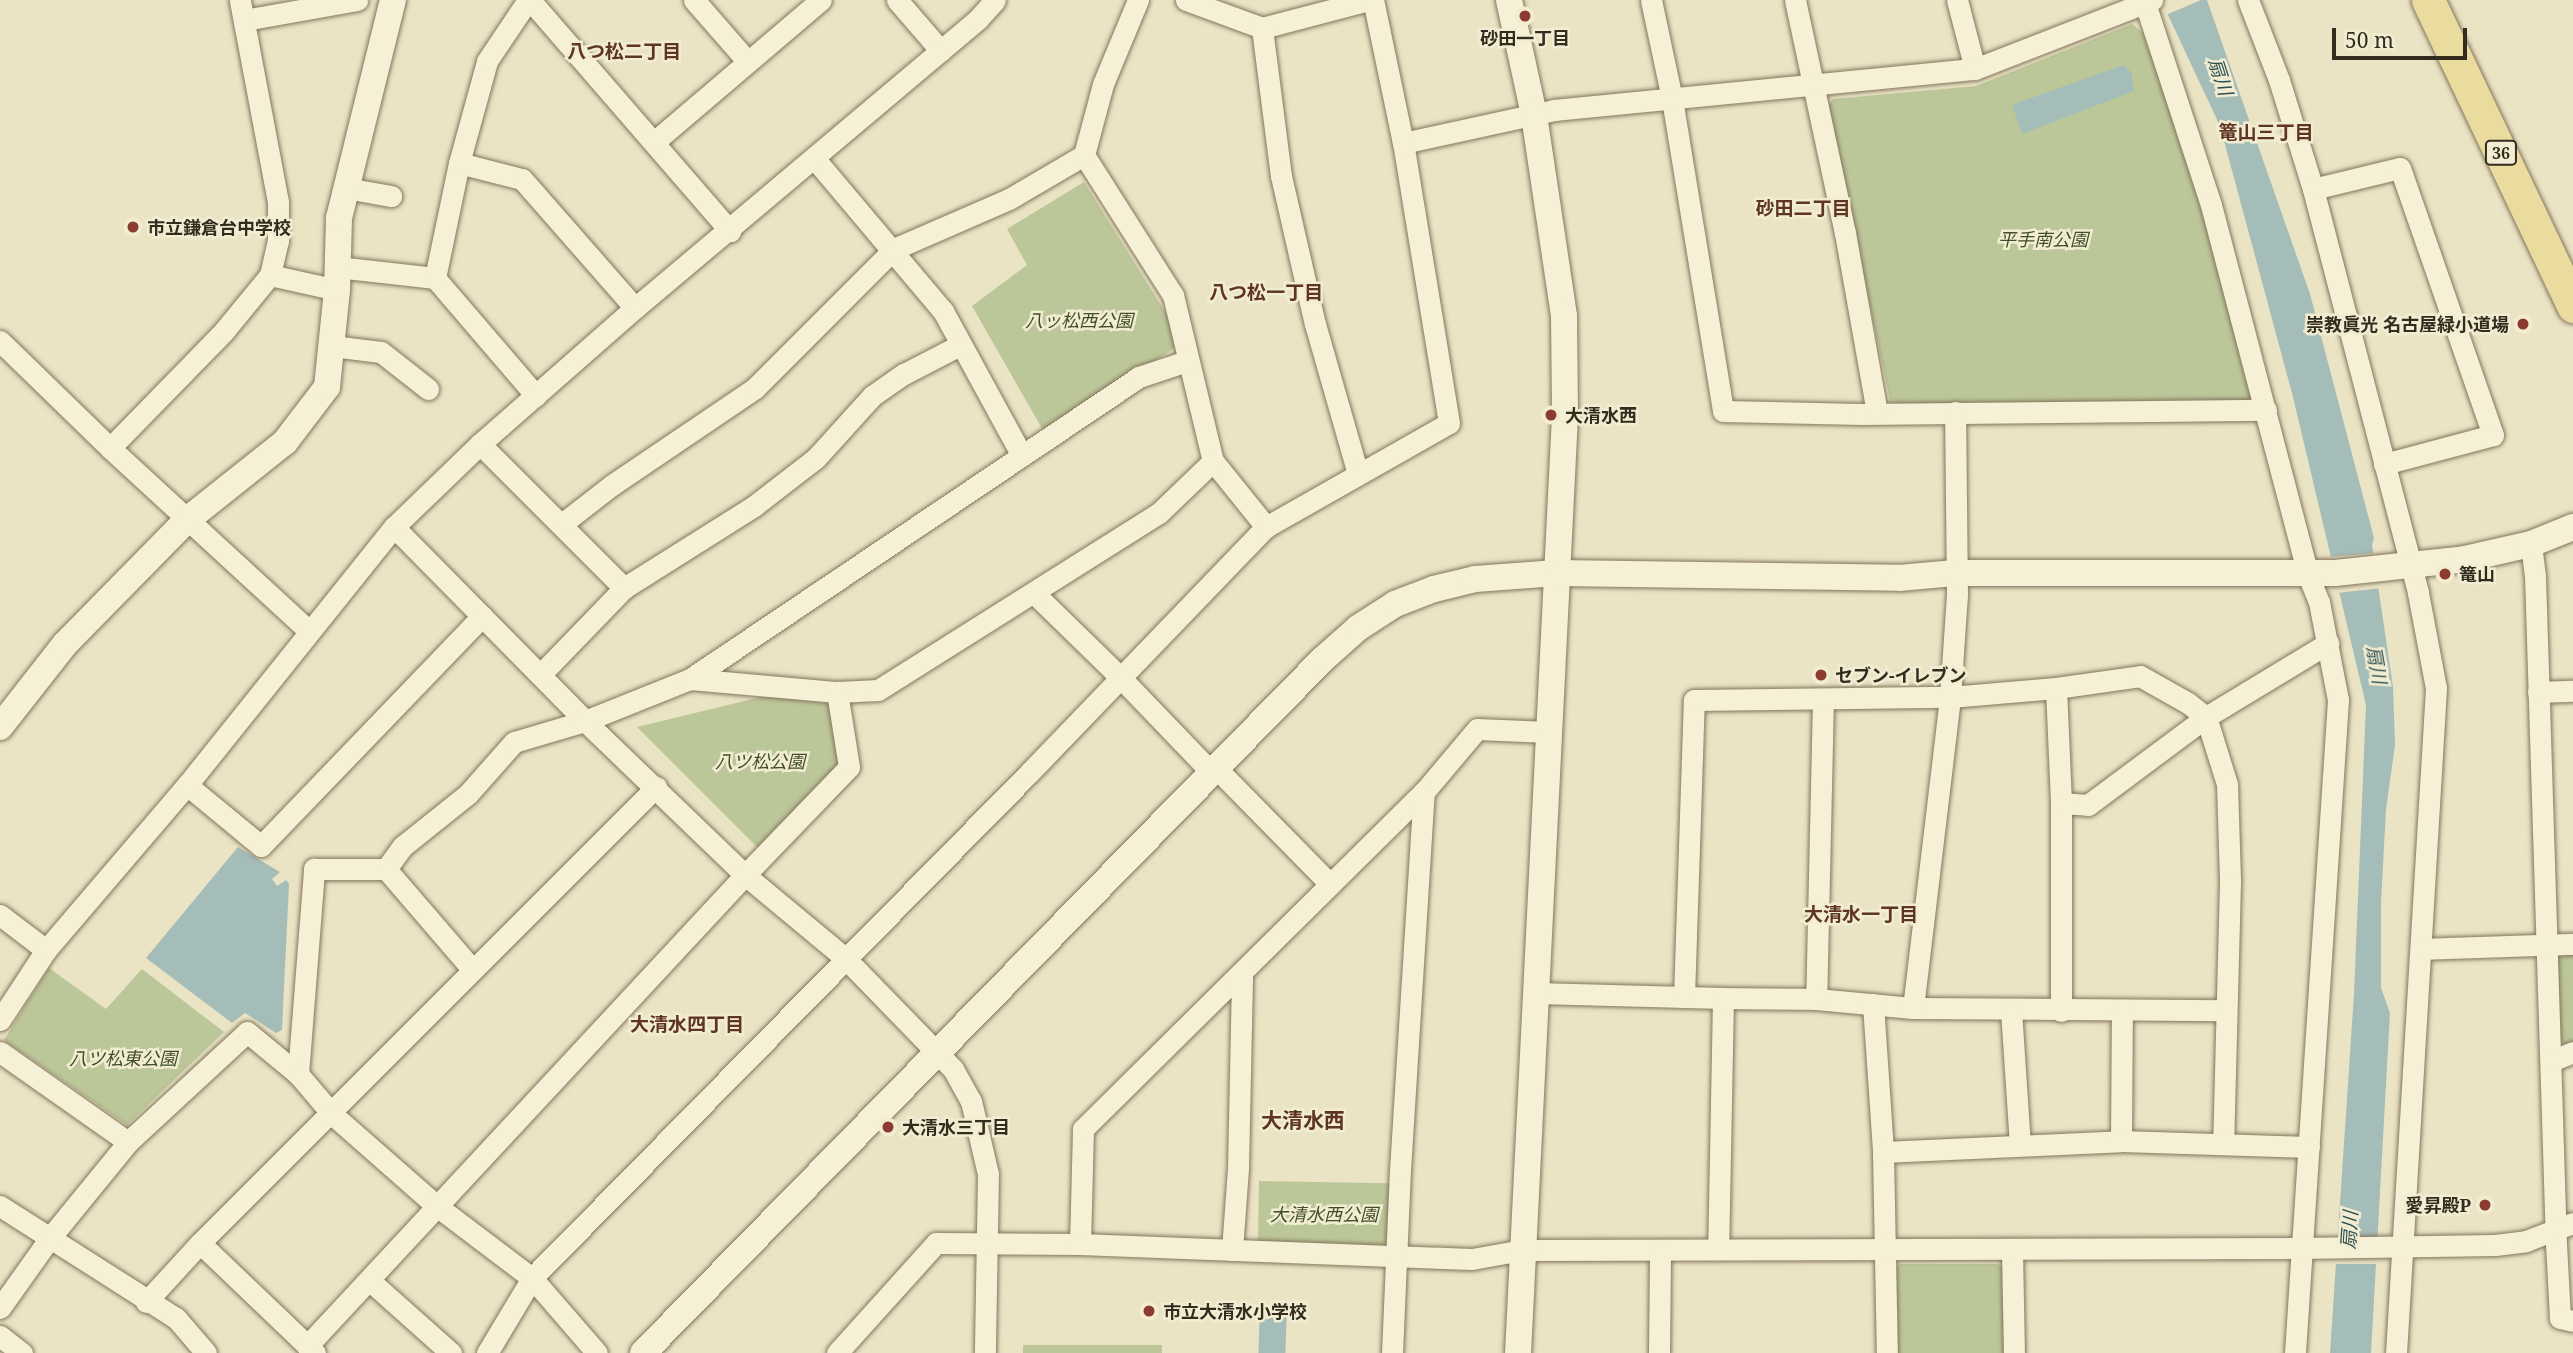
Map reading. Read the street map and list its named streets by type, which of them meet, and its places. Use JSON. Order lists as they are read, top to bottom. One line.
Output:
{"streets":{"main road":["36"]},"districts":["八つ松二丁目","篭山三丁目","砂田二丁目","八つ松一丁目","大清水一丁目","大清水四丁目","大清水西"],"water":["扇川"],"parks":["平手南公園","八ッ松西公園","八ツ松公園","八ツ松東公園","大清水西公園"],"places":["砂田一丁目","市立鎌倉台中学校","崇教眞光 名古屋緑小道場","大清水西","篭山","セブン-イレブン","大清水三丁目","愛昇殿P","市立大清水小学校"],"scale_bar":"50 m"}
